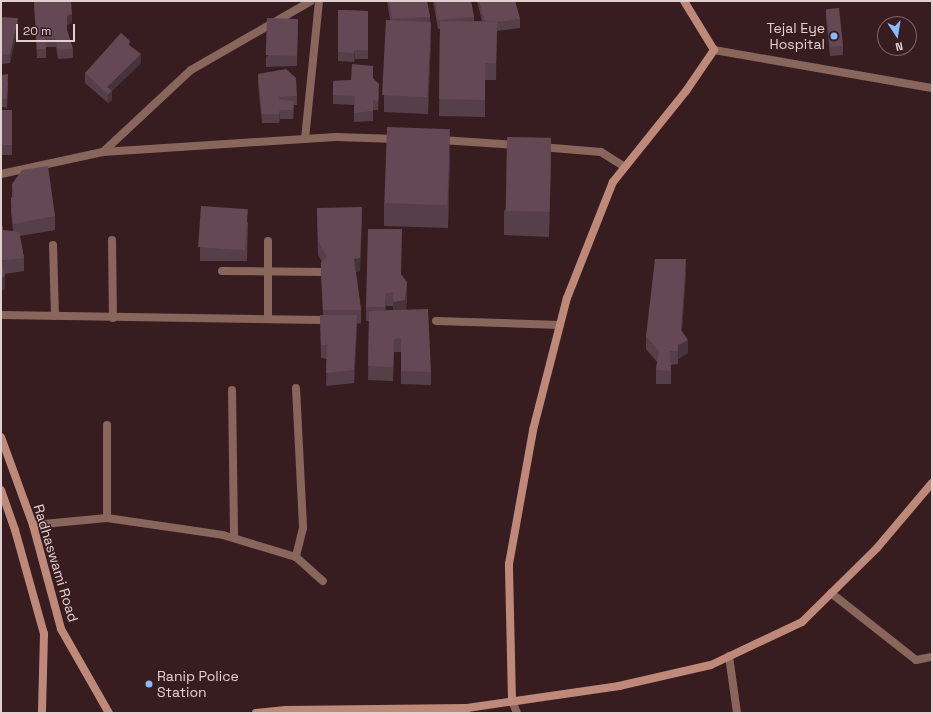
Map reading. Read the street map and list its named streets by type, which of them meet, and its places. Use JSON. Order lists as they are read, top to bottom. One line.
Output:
{"streets":{"street":["Radhaswami Road"]},"places":["Tejal Eye Hospital","Ranip Police Station"],"scale_bar":"20 m","north":"bottom"}
